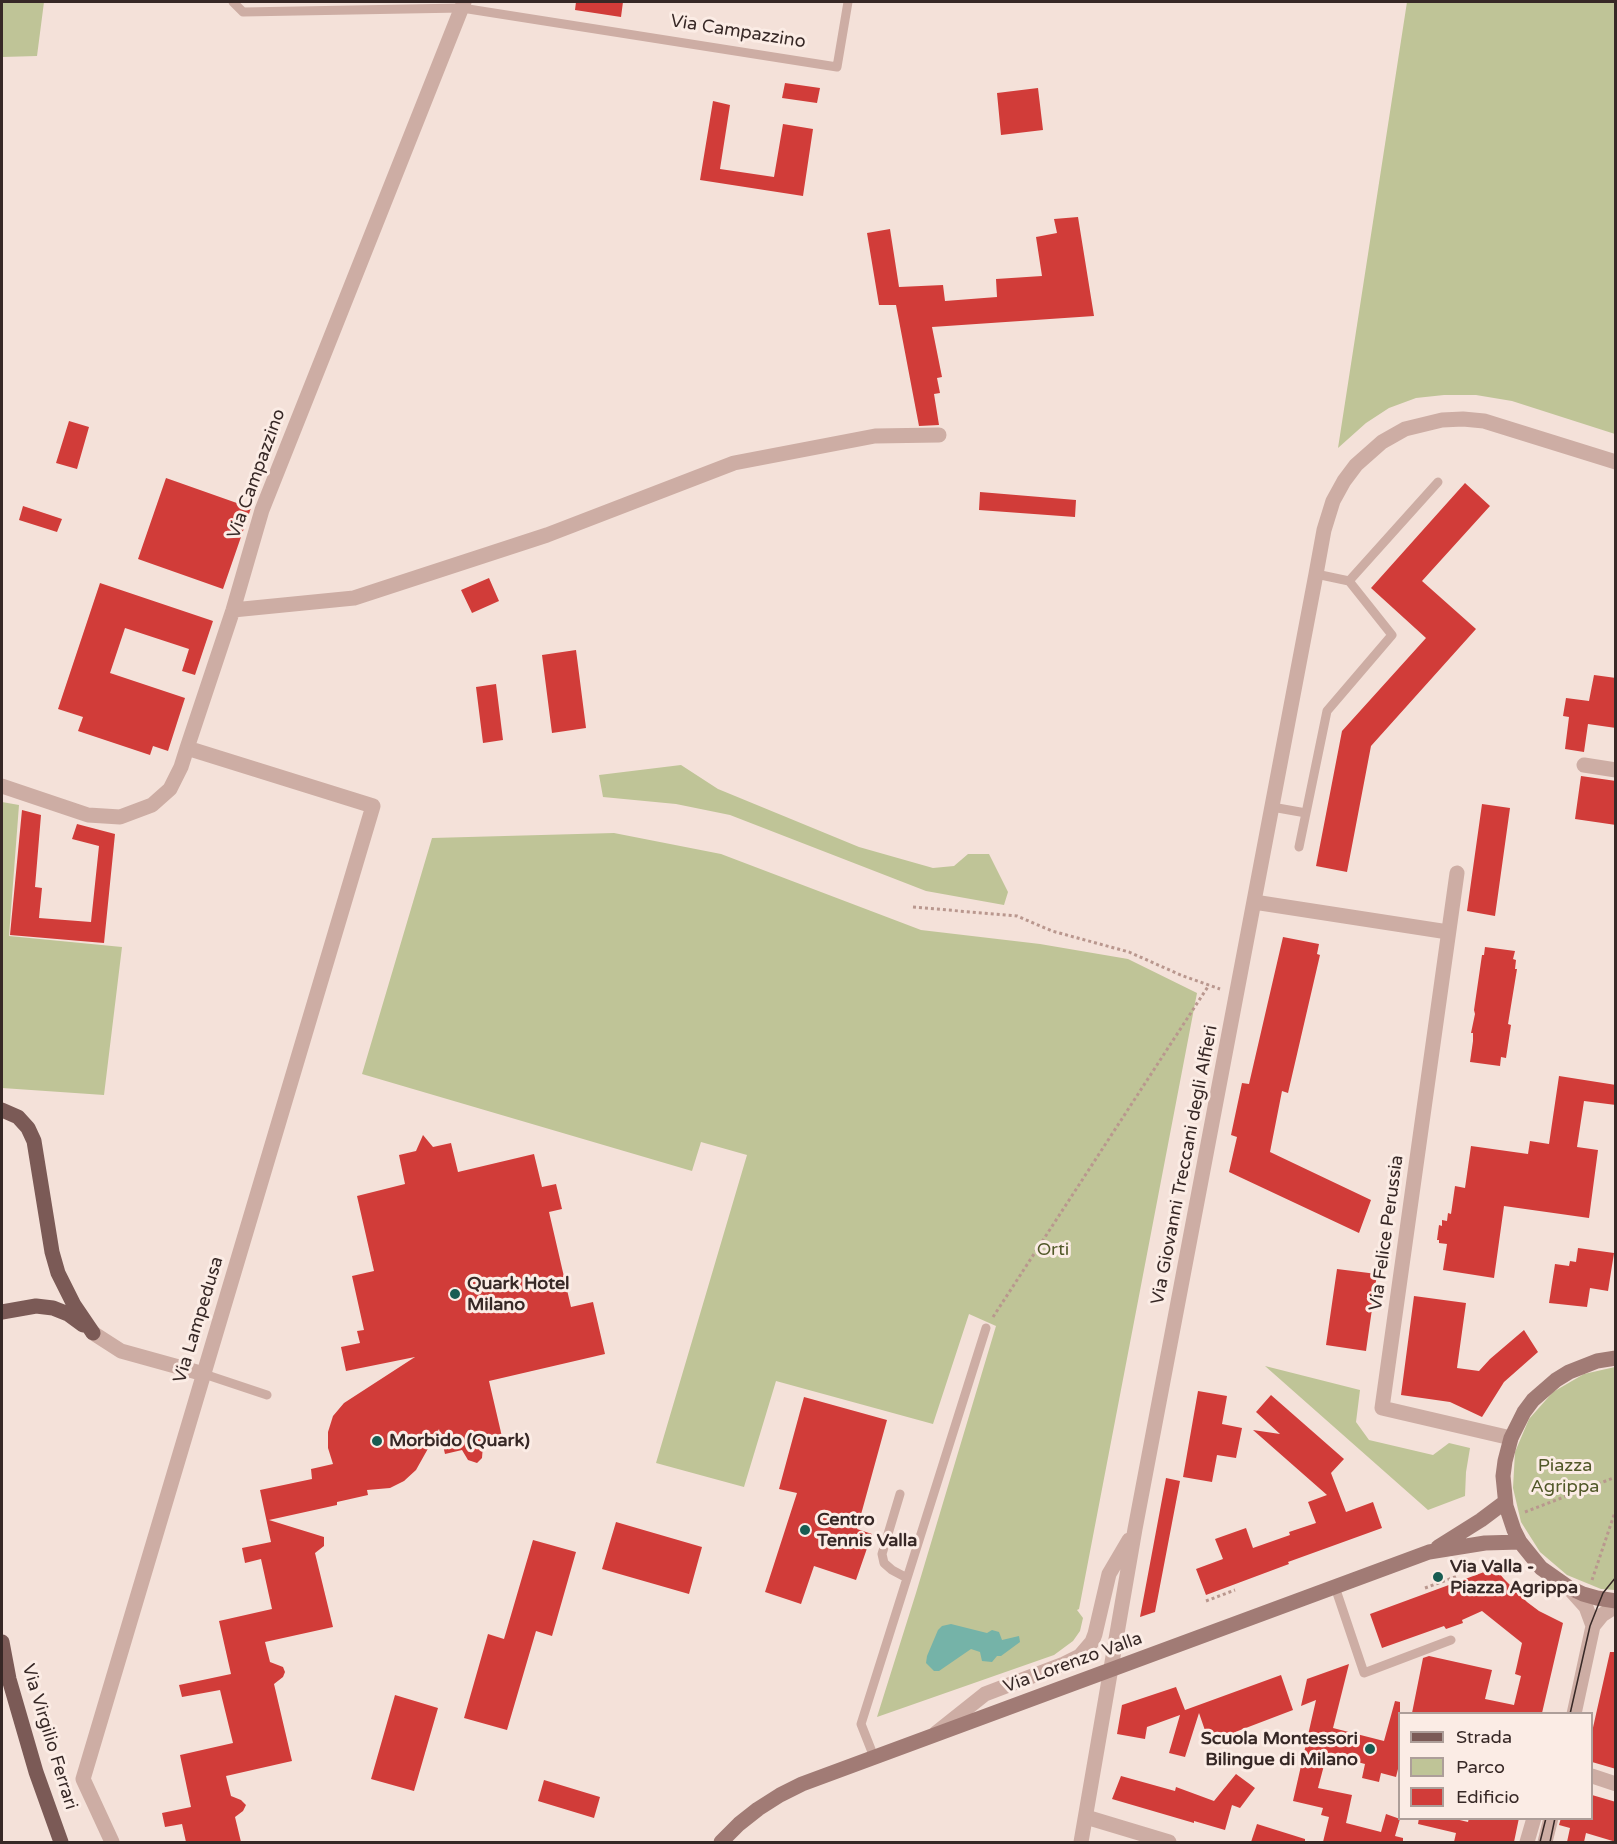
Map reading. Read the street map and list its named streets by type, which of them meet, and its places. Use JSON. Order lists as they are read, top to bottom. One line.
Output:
{"streets":{"main road":["Via Lorenzo Valla","Via Virgilio Ferrari"],"street":["Via Campazzino","Via Giovanni Treccani degli Alfieri","Via Felice Perussia","Via Lampedusa"]},"crossings":[["Via Campazzino","Via Lampedusa"],["Via Giovanni Treccani degli Alfieri","Via Lorenzo Valla"]],"parks":["Orti","Piazza Agrippa"],"places":["Quark Hotel Milano","Morbido (Quark)","Centro Tennis Valla","Via Valla - Piazza Agrippa","Scuola Montessori Bilingue di Milano"],"legend":["Strada","Parco","Edificio"]}
